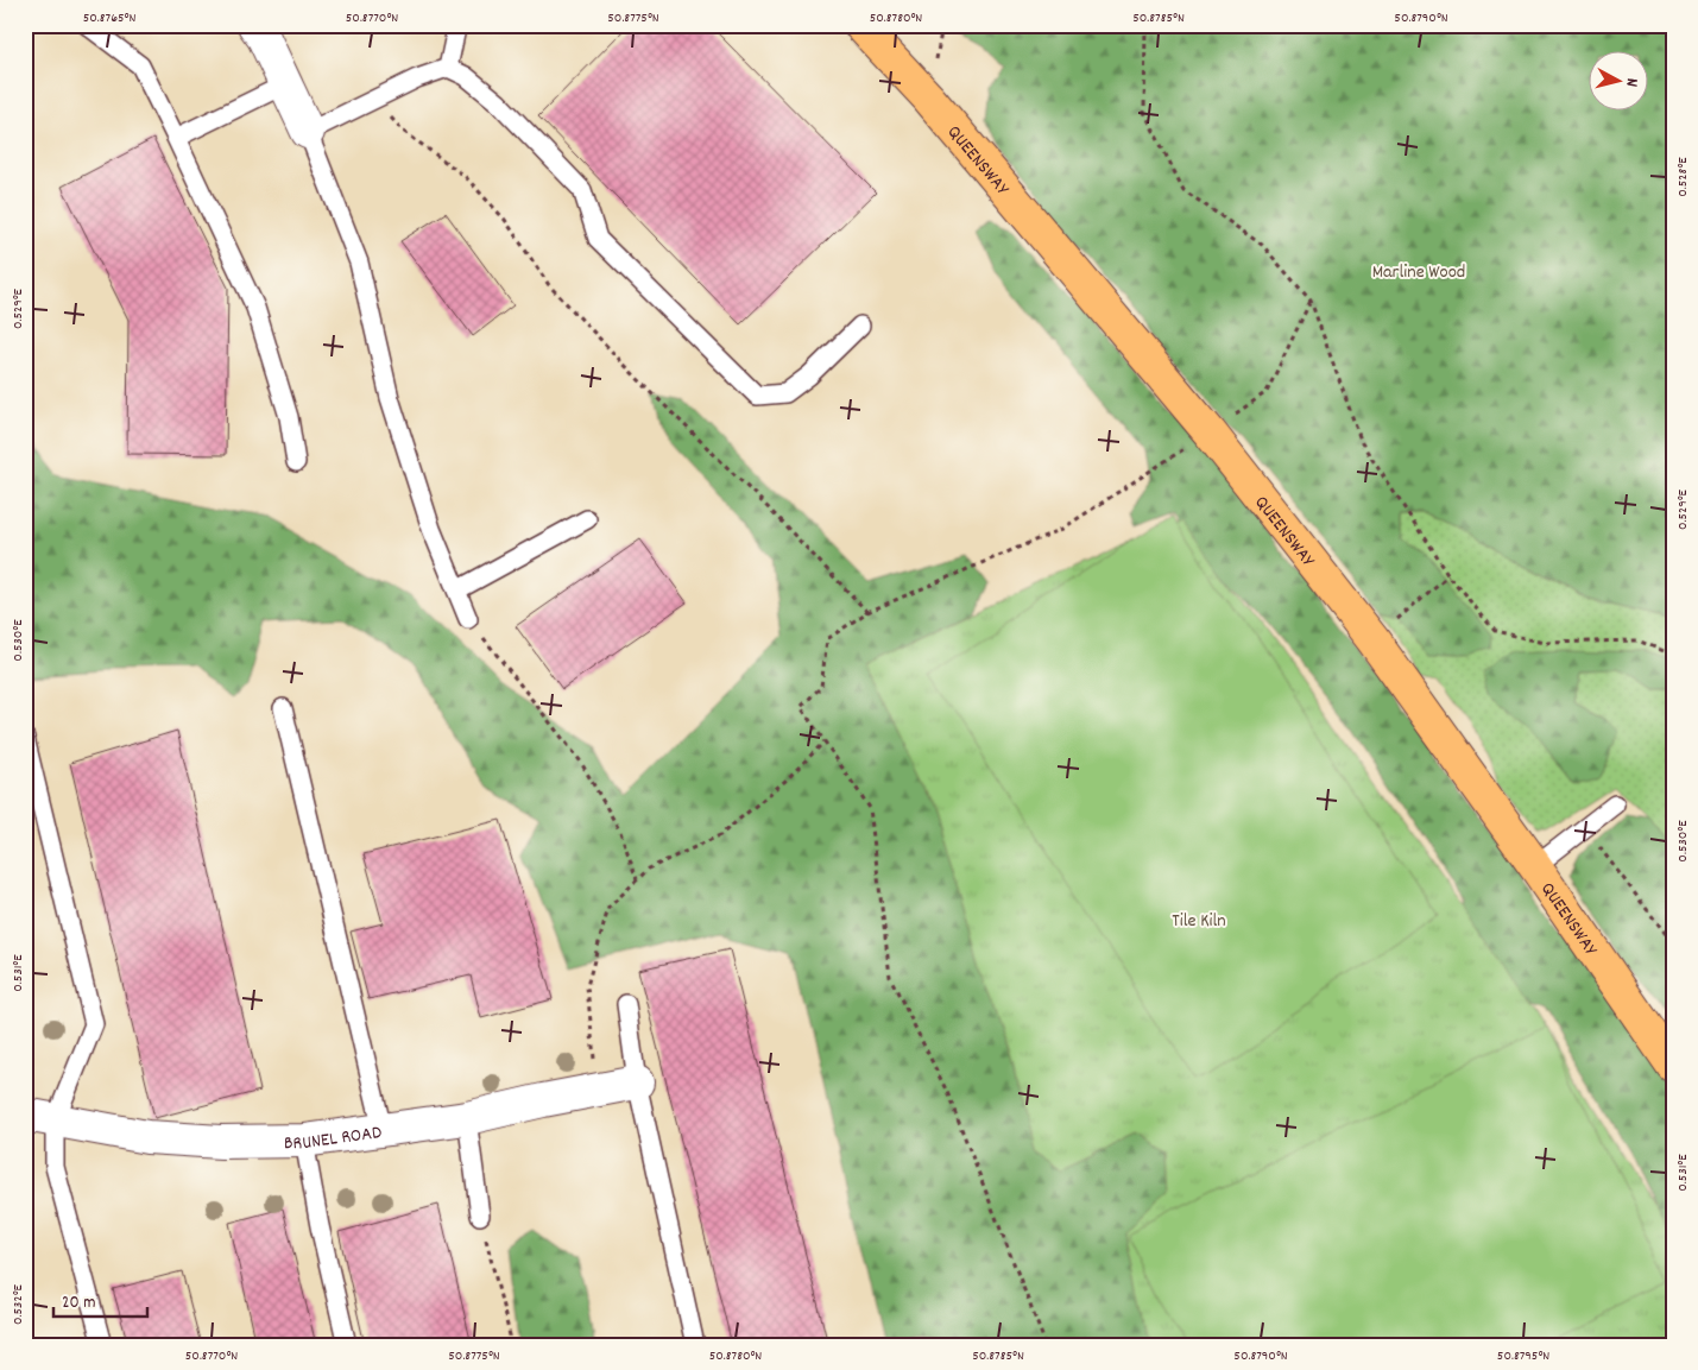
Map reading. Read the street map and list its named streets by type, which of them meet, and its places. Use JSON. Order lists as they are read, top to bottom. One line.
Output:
{"streets":{"main road":["QUEENSWAY"],"street":["BRUNEL ROAD"]},"parks":["Marline Wood","Tile Kiln"],"scale_bar":"20 m","north":"right","coordinates":["50.8765°N","50.8770°N","50.8775°N","50.8780°N","50.8785°N","50.8790°N","0.528°E","0.529°E","0.530°E","0.531°E","0.532°E","50.8795°N"]}
